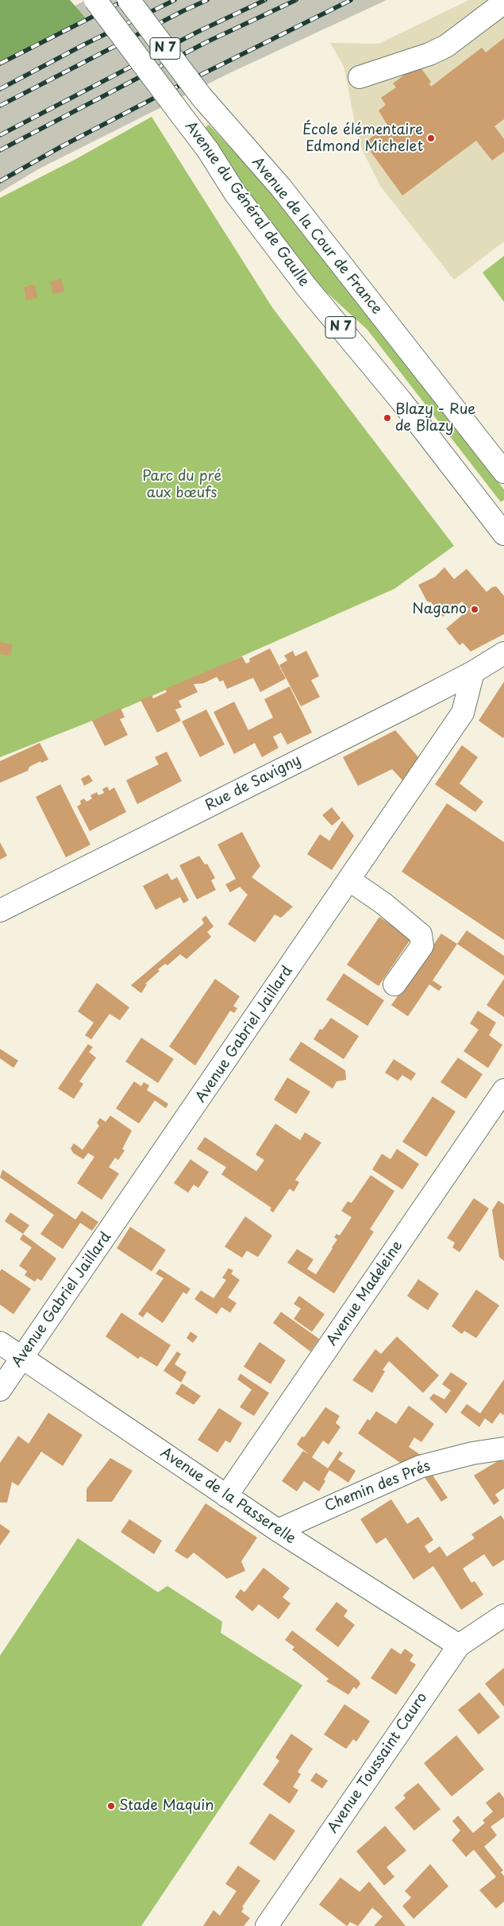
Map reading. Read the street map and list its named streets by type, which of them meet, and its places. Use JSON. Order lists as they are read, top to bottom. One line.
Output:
{"streets":{"street":["N 7","Avenue du Général de Gaulle","Avenue de la Cour de France","Rue de Savigny","Avenue Gabriel Jaillard","Avenue Madeleine","Chemin des Prés","Avenue de la Passerelle","Avenue Toussaint Cauro"]},"crossings":[["Rue de Savigny","Avenue Gabriel Jaillard"],["Avenue Gabriel Jaillard","Avenue de la Passerelle"],["Avenue Madeleine","Avenue de la Passerelle"],["Chemin des Prés","Avenue de la Passerelle"],["Avenue de la Passerelle","Avenue Toussaint Cauro"]],"parks":["Parc du pré aux bœufs"],"places":["École élémentaire Edmond Michelet","Blazy - Rue de Blazy","Nagano","Stade Maquin"]}
